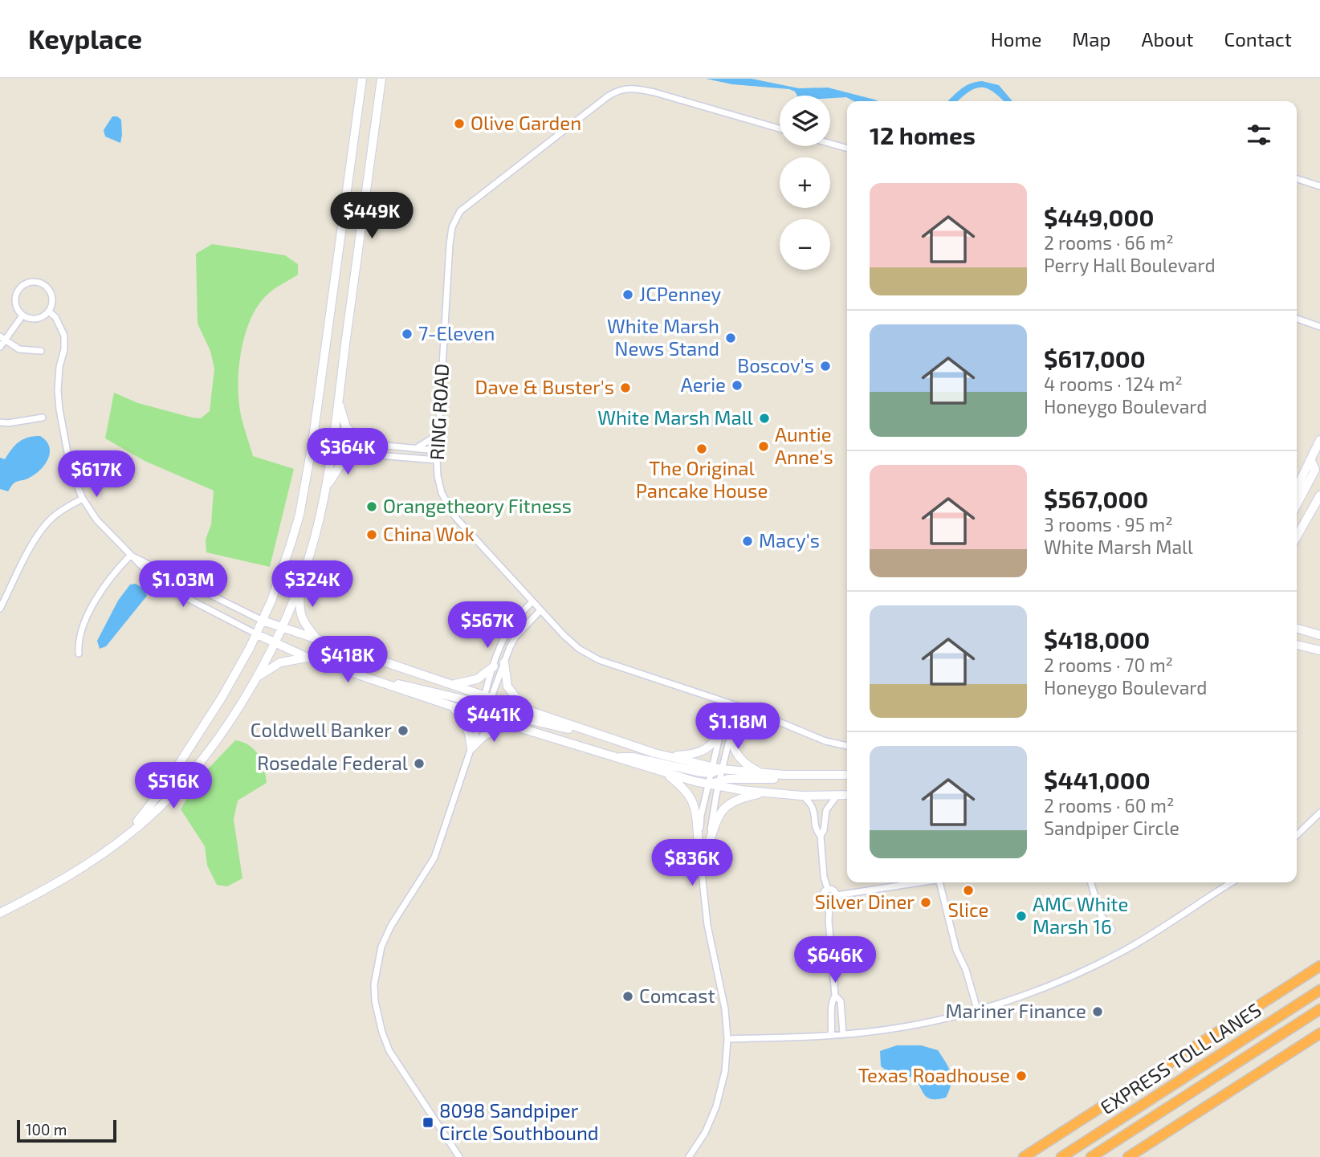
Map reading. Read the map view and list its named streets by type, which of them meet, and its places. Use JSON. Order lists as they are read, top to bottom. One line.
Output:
{"streets":{"highway":["EXPRESS TOLL LANES"],"street":["RING ROAD"]},"places":{"other":["Olive Garden","JCPenney","7-Eleven","White Marsh News Stand","Boscov's","Aerie","Dave & Buster's","White Marsh Mall","Auntie Anne's","The Original Pancake House","Orangetheory Fitness","China Wok","Macy's","Coldwell Banker","Rosedale Federal","Slice","Silver Diner","AMC White Marsh 16","Comcast","Mariner Finance","Texas Roadhouse"],"transit":["8098 Sandpiper Circle Southbound"]},"scale_bar":"100 m","page":{"header":"Keyplace","nav":["Home","Map","About","Contact"],"map_buttons":["+","−"],"heading":"12 homes","list":[{"name":"$449,000","note":"2 rooms · 66 m² · Perry Hall Boulevard"},{"name":"$617,000","note":"4 rooms · 124 m² · Honeygo Boulevard"},{"name":"$567,000","note":"3 rooms · 95 m² · White Marsh Mall"},{"name":"$418,000","note":"2 rooms · 70 m² · Honeygo Boulevard"},{"name":"$441,000","note":"2 rooms · 60 m² · Sandpiper Circle"}],"price":["$449K","$364K","$617K","$1.03M","$324K","$567K","$418K","$441K","$1.18M","$516K","$836K","$646K"],"scale":"100 m"}}
